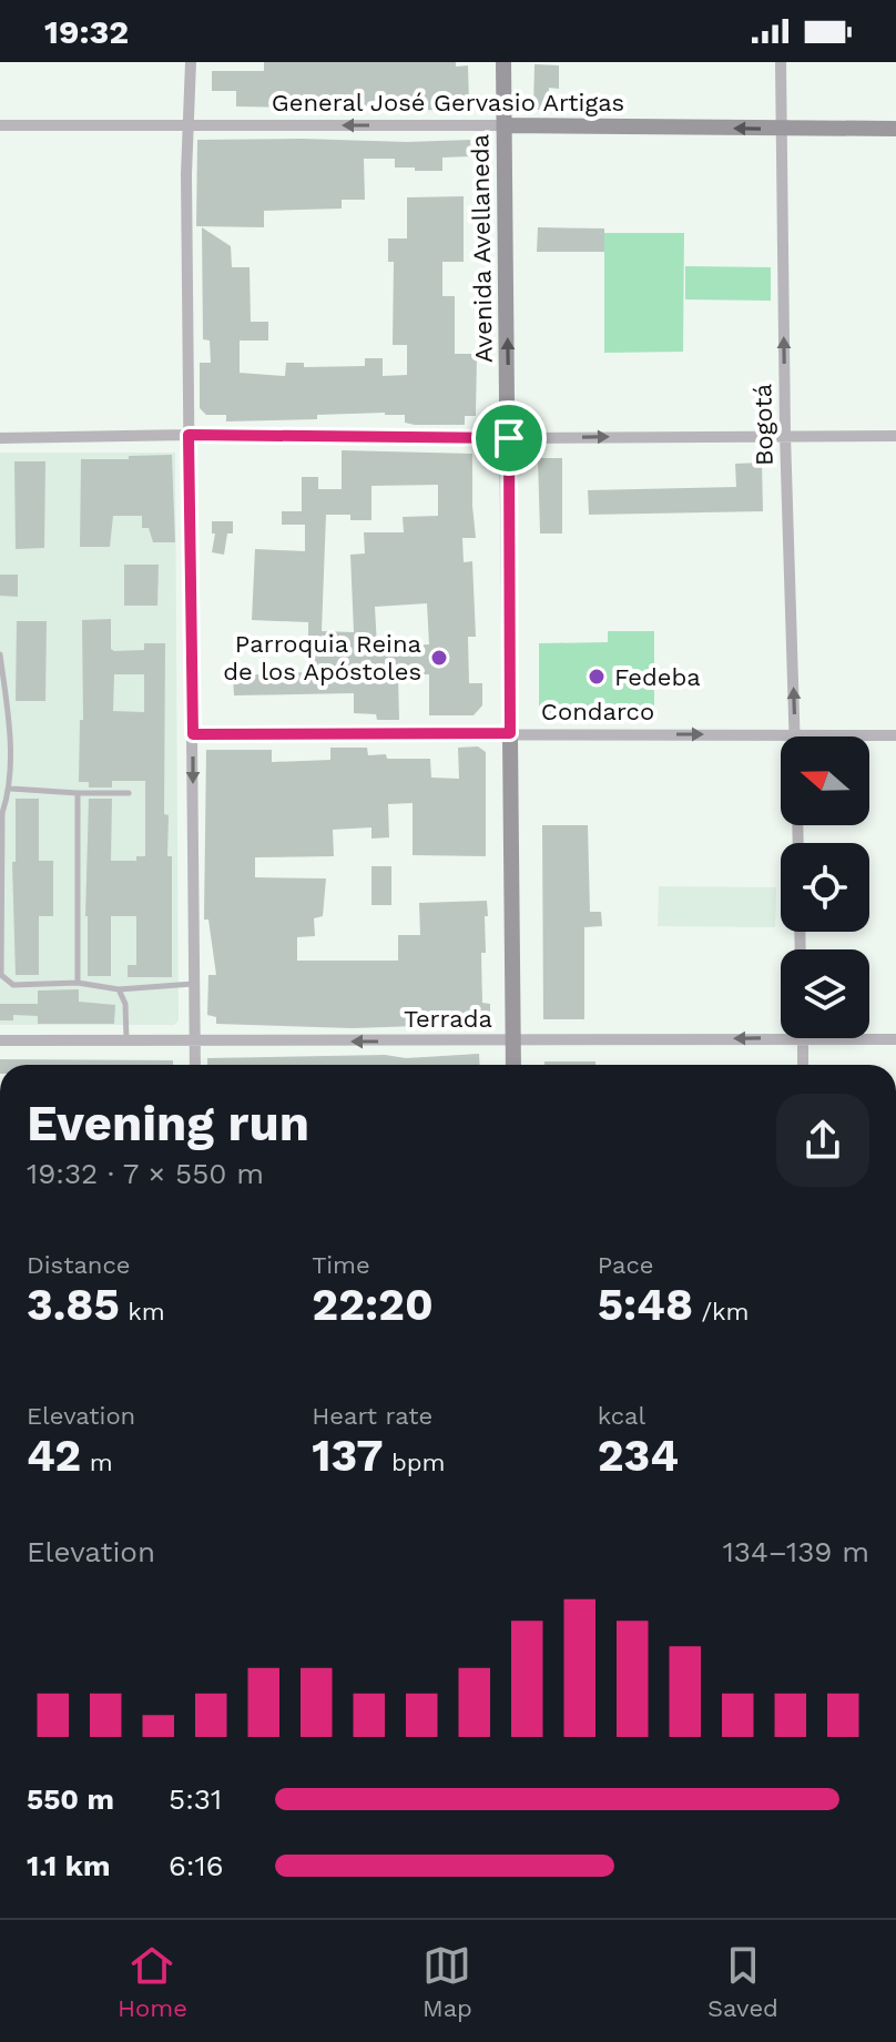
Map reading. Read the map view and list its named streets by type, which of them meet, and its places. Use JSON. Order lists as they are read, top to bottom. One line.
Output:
{"streets":{"main road":["General José Gervasio Artigas","Avenida Avellaneda"],"street":["Bogotá","Condarco","Terrada"]},"crossings":[["General José Gervasio Artigas","Avenida Avellaneda"],["General José Gervasio Artigas","Bogotá"],["Avenida Avellaneda","Condarco"],["Avenida Avellaneda","Terrada"],["Bogotá","Condarco"]],"one_way":["General José Gervasio Artigas","Bogotá","Condarco","Terrada"],"places":["Parroquia Reina de los Apóstoles","Fedeba"],"north":"left","page":{"status":"19:32","heading":["Evening run","19:32 · 7 × 550 m"],"stats":[["Distance","3.85 km"],["Time","22:20"],["Pace","5:48 /km"],["Elevation","42 m"],["Heart rate","137 bpm"],["kcal","234"]],"chart":["Elevation","134–139 m"],"list":[{"name":"550 m","note":"5:31"},{"name":"1.1 km","note":"6:16"}],"tabs":["Home","Map","Saved"]}}
